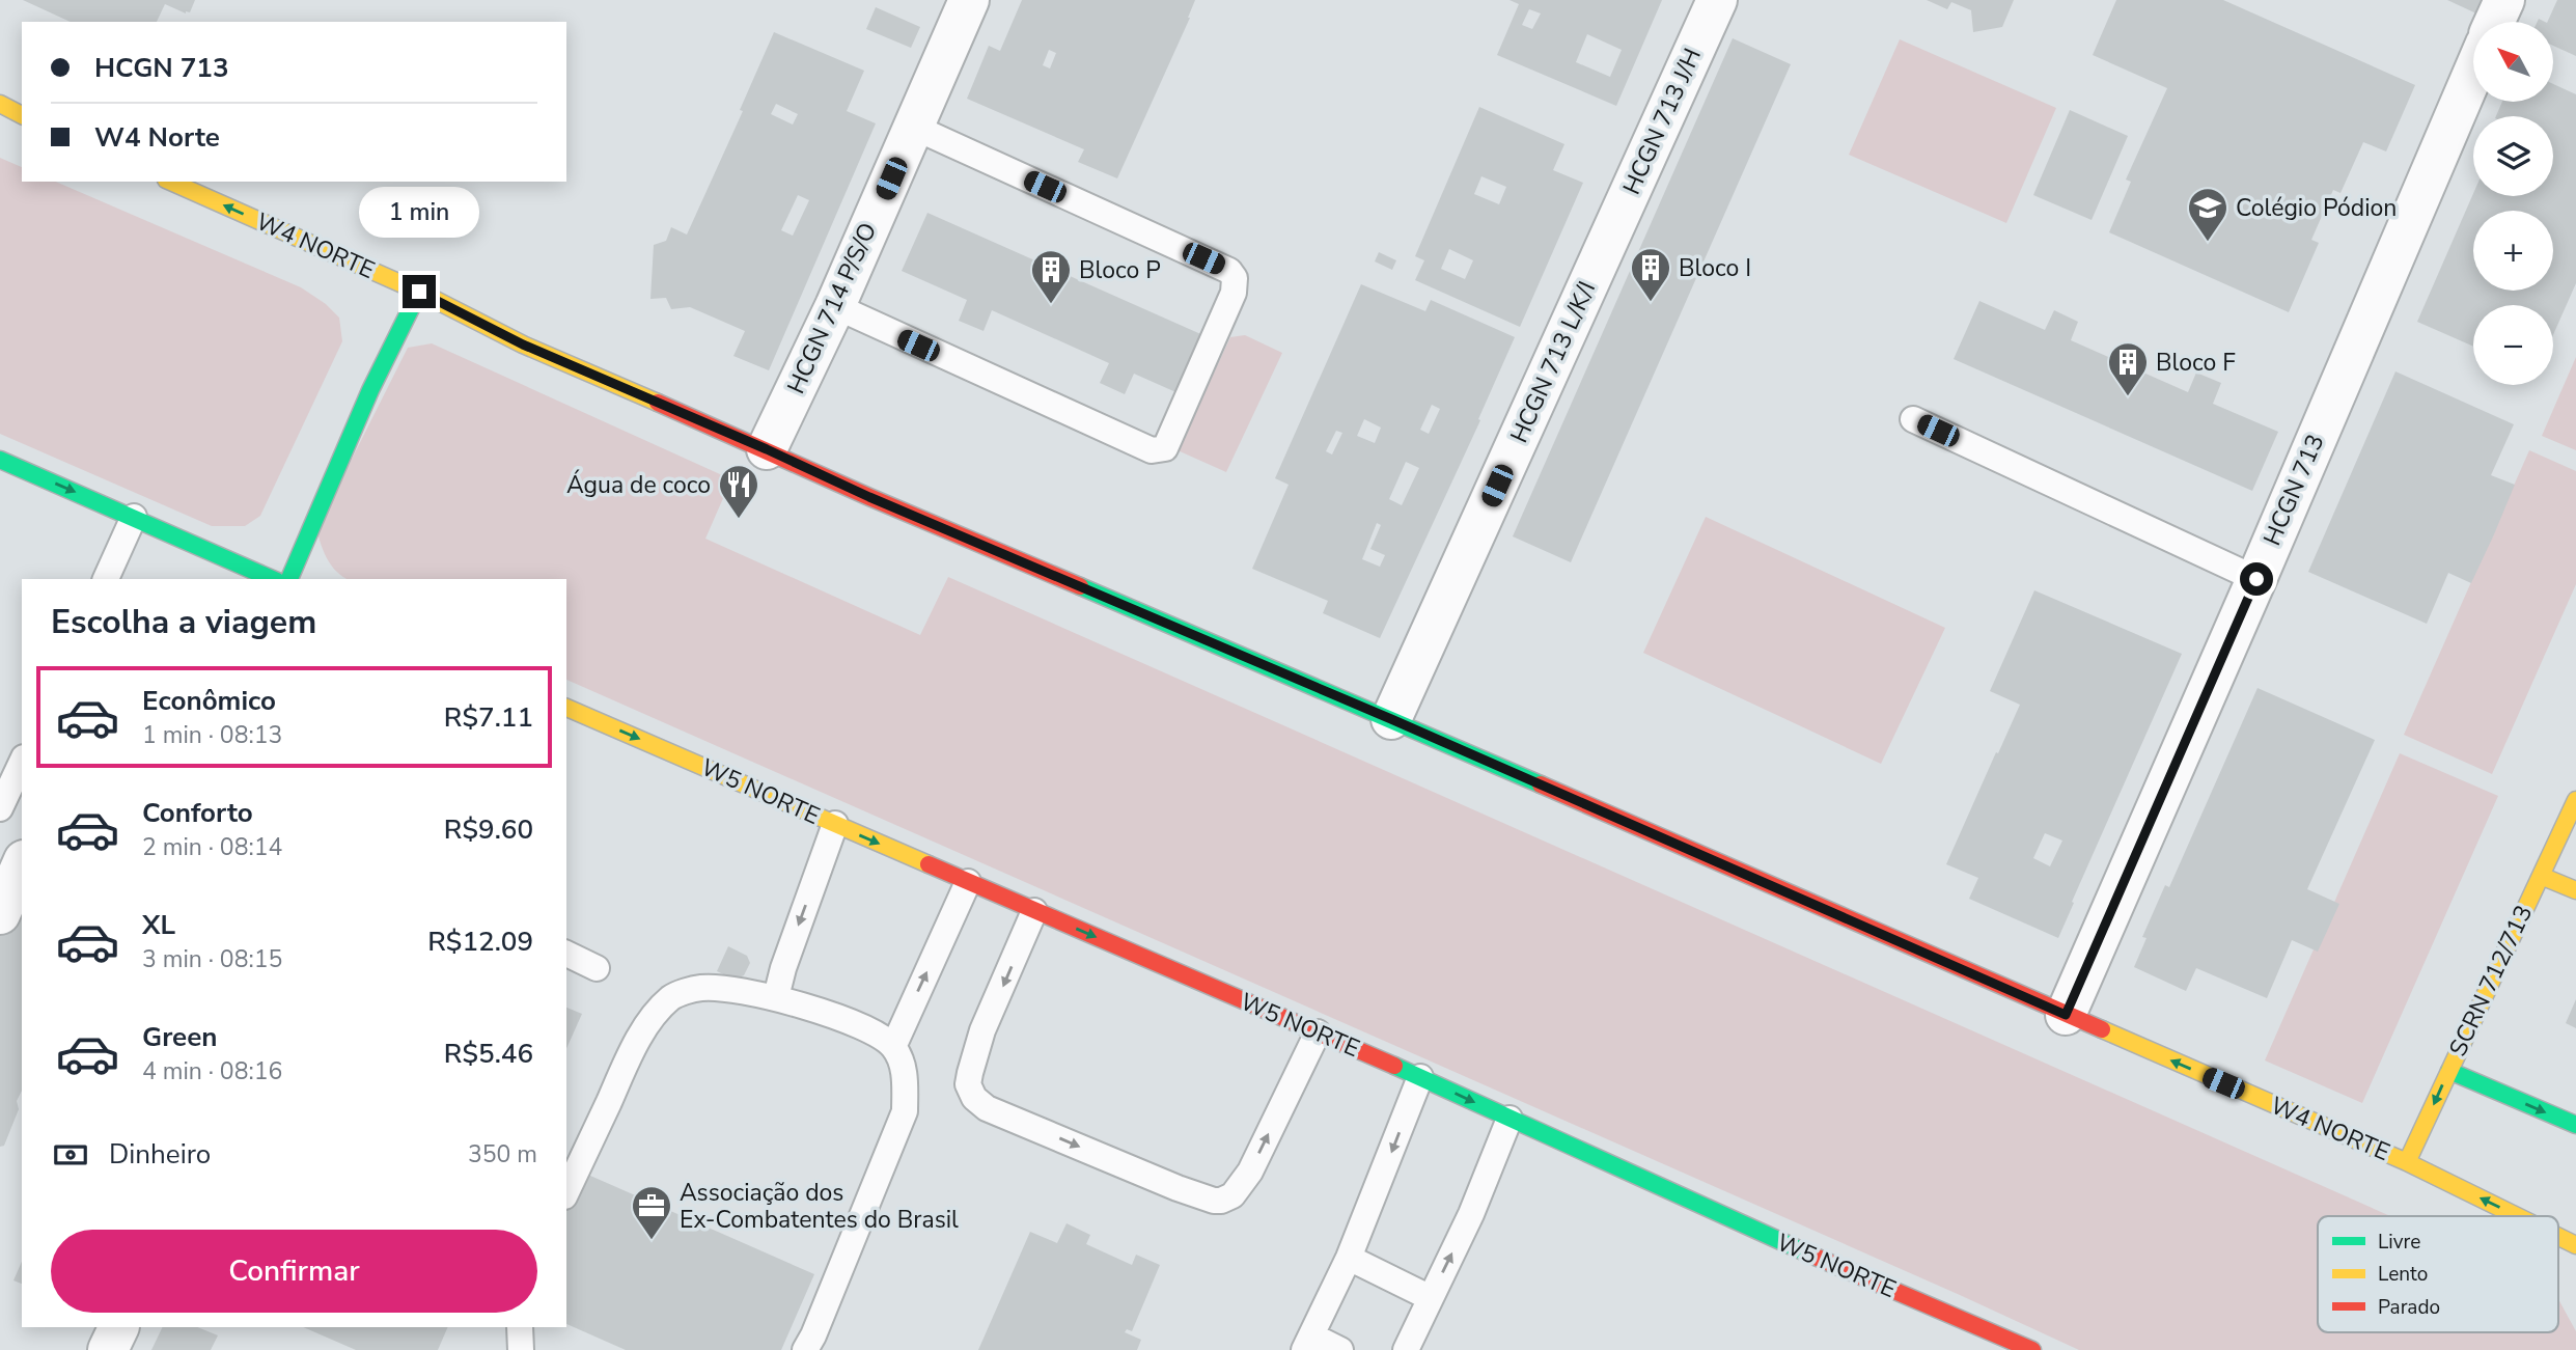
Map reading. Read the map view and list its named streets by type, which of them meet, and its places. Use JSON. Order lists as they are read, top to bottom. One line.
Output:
{"streets":{"main road":["W4 NORTE","W5 NORTE","SCRN 712/713"],"street":["HCGN 713 J/H","HCGN 714 P/S/O","HCGN 713 L/K/I","HCGN 713"]},"crossings":[["HCGN 713 J/H","HCGN 713 L/K/I"],["W4 NORTE","HCGN 714 P/S/O"],["W4 NORTE","HCGN 713 L/K/I"],["W4 NORTE","HCGN 713"],["W4 NORTE","SCRN 712/713"]],"one_way":["W5 NORTE"],"places":{"school or university":["Colégio Pódion"],"building":["Bloco I","Bloco P","Bloco F"],"restaurant":["Água de coco"],"office":["Associação dos Ex-Combatentes do Brasil"]},"legend":["Livre","Lento","Parado"],"north":"top left","page":{"map_buttons":["+","−"],"banner":["HCGN 713","W4 Norte"],"bubble":"1 min","heading":"Escolha a viagem","list":[{"name":"Econômico","note":"1 min · 08:13","value":"R$7.11"},{"name":"Conforto","note":"2 min · 08:14","value":"R$9.60"},{"name":"XL","note":"3 min · 08:15","value":"R$12.09"},{"name":"Green","note":"4 min · 08:16","value":"R$5.46"}],"pay":["Dinheiro","350 m"],"buttons":"Confirmar"}}
